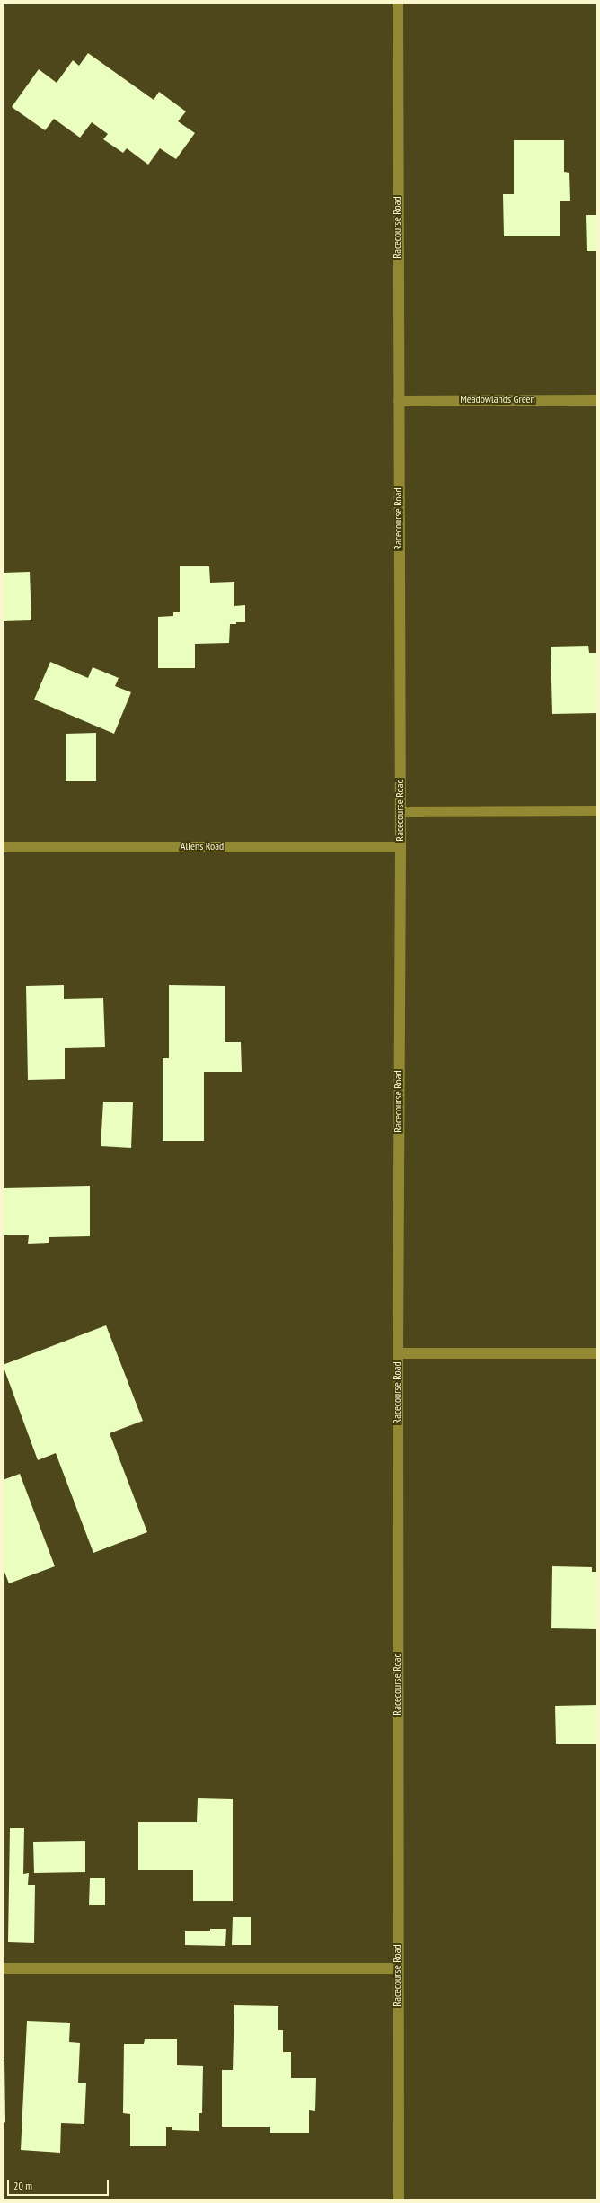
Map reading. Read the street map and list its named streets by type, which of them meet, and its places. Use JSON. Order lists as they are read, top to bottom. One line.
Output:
{"streets":{"street":["Racecourse Road","Meadowlands Green","Allens Road"]},"crossings":[["Racecourse Road","Meadowlands Green"],["Racecourse Road","Allens Road"]],"scale_bar":"20 m"}
